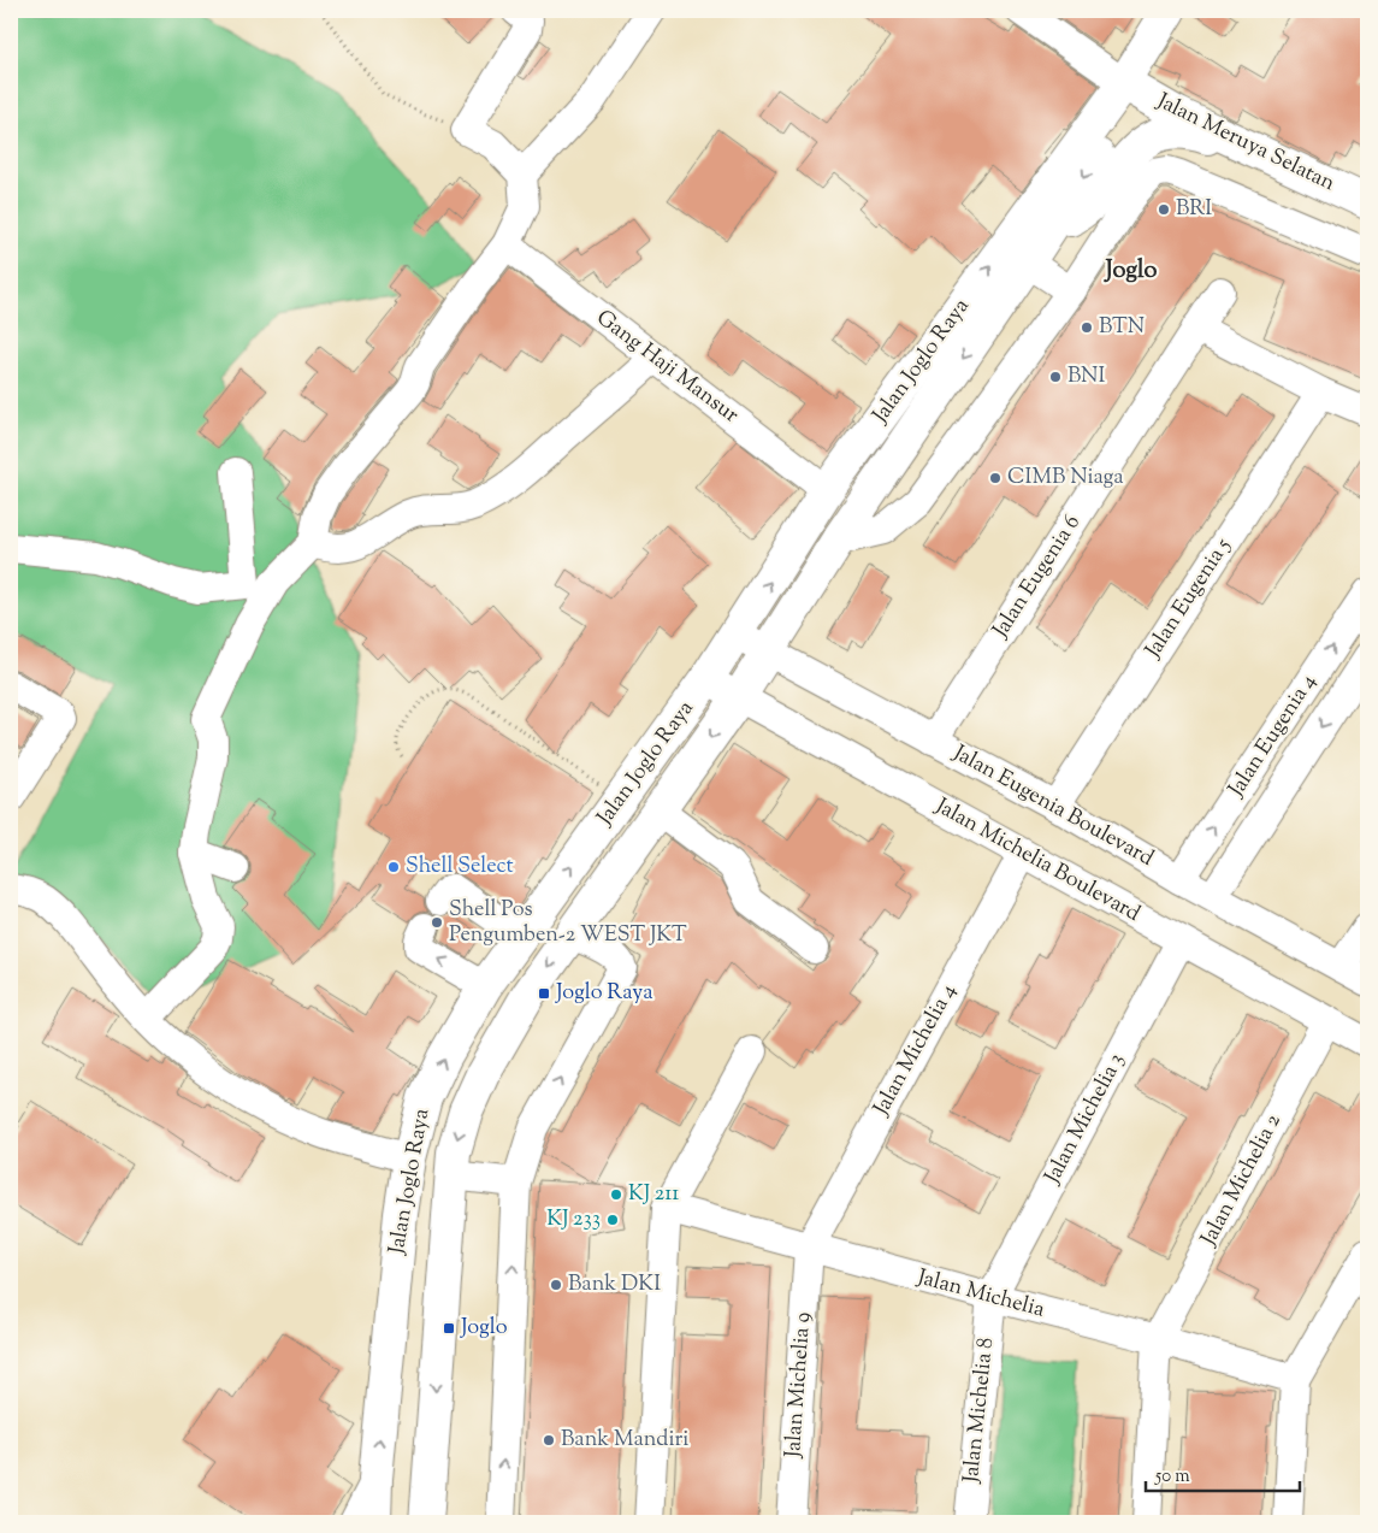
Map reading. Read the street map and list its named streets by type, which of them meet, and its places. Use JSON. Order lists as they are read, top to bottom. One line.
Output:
{"streets":{"main road":["Jalan Meruya Selatan","Jalan Joglo Raya"],"street":["Gang Haji Mansur","Jalan Eugenia 6","Jalan Eugenia 5","Jalan Eugenia 4","Jalan Eugenia Boulevard","Jalan Michelia Boulevard","Jalan Michelia 4","Jalan Michelia 3","Jalan Michelia 2","Jalan Michelia","Jalan Michelia 9","Jalan Michelia 8"]},"crossings":[["Jalan Meruya Selatan","Jalan Joglo Raya"],["Jalan Joglo Raya","Gang Haji Mansur"],["Jalan Joglo Raya","Jalan Eugenia Boulevard"],["Jalan Joglo Raya","Jalan Michelia Boulevard"],["Jalan Eugenia 6","Jalan Eugenia Boulevard"],["Jalan Eugenia 5","Jalan Eugenia Boulevard"],["Jalan Eugenia 4","Jalan Eugenia Boulevard"],["Jalan Michelia Boulevard","Jalan Michelia 4"],["Jalan Michelia Boulevard","Jalan Michelia 3"],["Jalan Michelia Boulevard","Jalan Michelia 2"],["Jalan Michelia 4","Jalan Michelia"],["Jalan Michelia 4","Jalan Michelia 9"],["Jalan Michelia 3","Jalan Michelia"],["Jalan Michelia 3","Jalan Michelia 8"],["Jalan Michelia 2","Jalan Michelia"],["Jalan Michelia","Jalan Michelia 9"],["Jalan Michelia","Jalan Michelia 8"]],"districts":["Joglo"],"places":{"other":["BRI","BTN","BNI","CIMB Niaga","Shell Select","Shell Pos Pengumben-2 WEST JKT","KJ 211","KJ 233","Bank DKI","Bank Mandiri"],"transit":["Joglo Raya","Joglo"]},"scale_bar":"50 m"}
